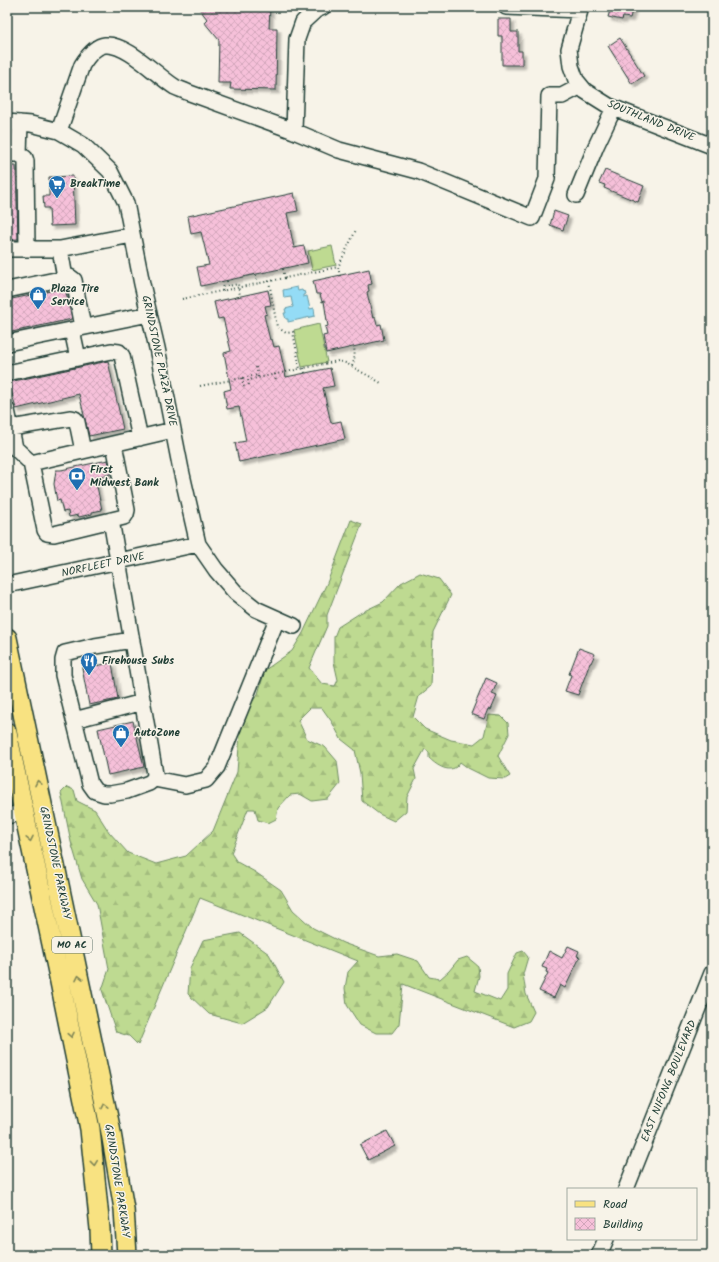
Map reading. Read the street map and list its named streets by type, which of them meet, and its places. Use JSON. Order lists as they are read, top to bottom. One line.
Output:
{"streets":{"main road":["GRINDSTONE PARKWAY","MO AC"],"street":["SOUTHLAND DRIVE","GRINDSTONE PLAZA DRIVE","NORFLEET DRIVE","EAST NIFONG BOULEVARD"]},"crossings":[["GRINDSTONE PLAZA DRIVE","NORFLEET DRIVE"]],"places":{"supermarket":["BreakTime"],"shop":["Plaza Tire Service","AutoZone"],"bank":["First Midwest Bank"],"restaurant":["Firehouse Subs"]},"legend":["Road","Building"]}
